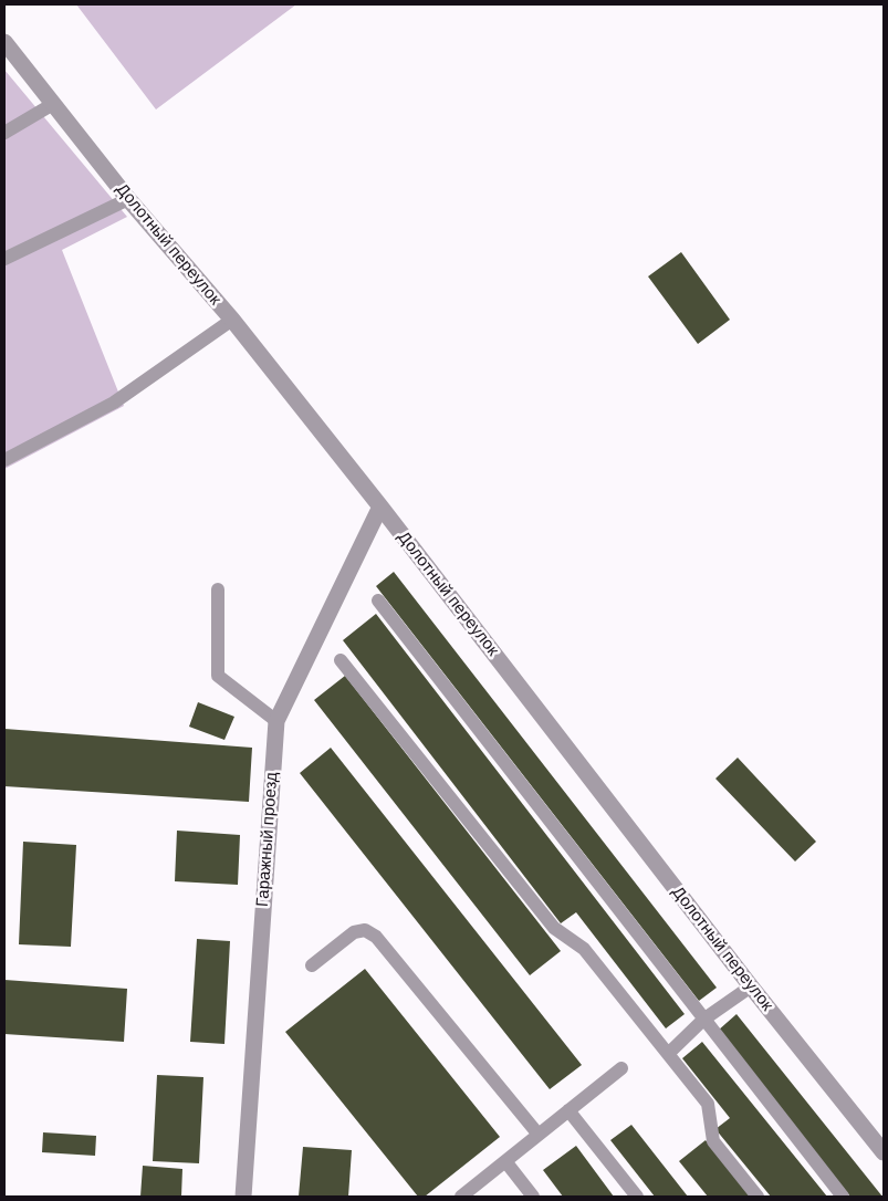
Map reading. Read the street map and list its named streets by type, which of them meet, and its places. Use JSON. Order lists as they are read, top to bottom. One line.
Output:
{"streets":{"street":["Долотный переулок","Гаражный проезд"]},"crossings":[["Долотный переулок","Гаражный проезд"]]}
